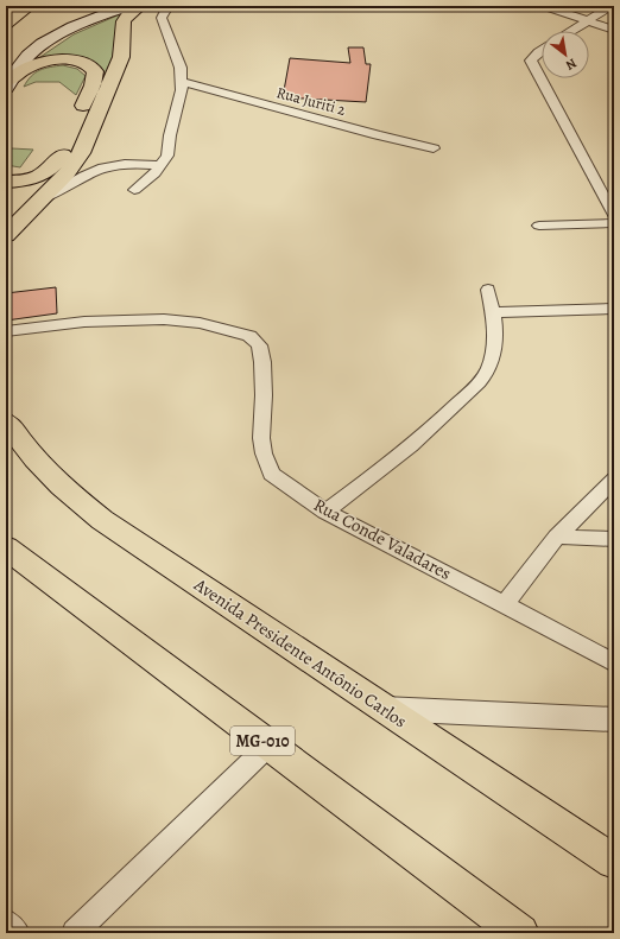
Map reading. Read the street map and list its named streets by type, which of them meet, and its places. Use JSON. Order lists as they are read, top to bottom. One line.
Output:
{"streets":{"highway":["Avenida Presidente Antônio Carlos","MG-010"],"street":["Rua Juriti 2","Rua Conde Valadares"]},"north":"bottom right"}
